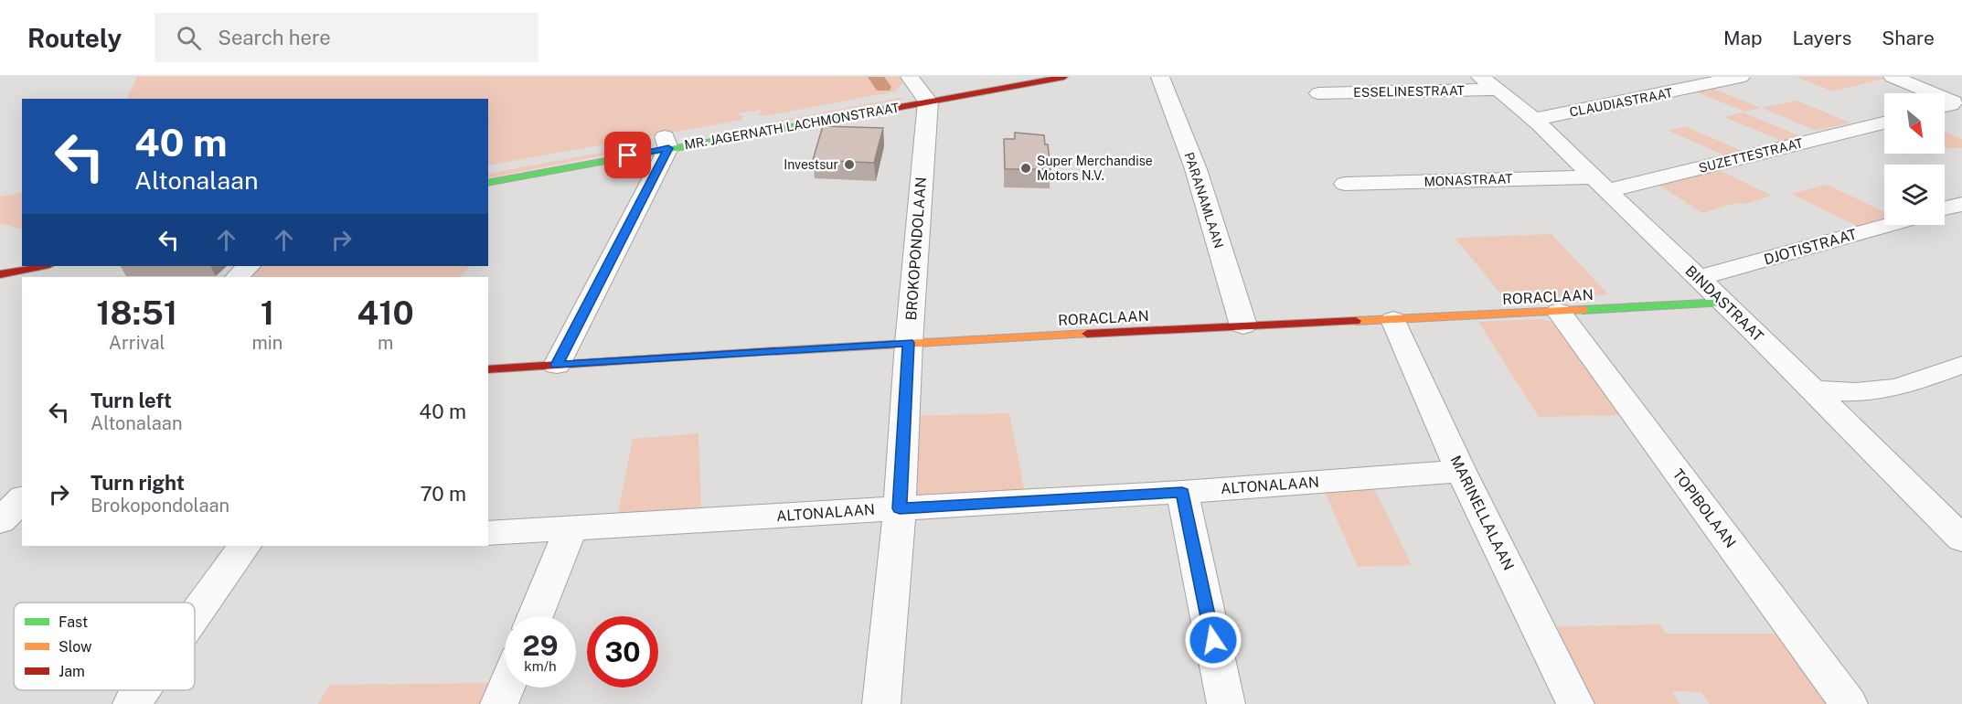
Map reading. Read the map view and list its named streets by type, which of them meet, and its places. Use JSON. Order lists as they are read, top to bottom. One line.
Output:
{"streets":{"main road":["MR. JAGERNATH LACHMONSTRAAT","RORACLAAN"],"street":["ESSELINESTRAAT","CLAUDIASTRAAT","SUZETTESTRAAT","MONASTRAAT","PARANAMLAAN","DJOTISTRAAT","BROKOPONDOLAAN","BINDASTRAAT","ALTONALAAN","TOPIBOLAAN","MARINELLALAAN"]},"crossings":[["ESSELINESTRAAT","BINDASTRAAT"],["CLAUDIASTRAAT","BINDASTRAAT"],["MR. JAGERNATH LACHMONSTRAAT","BROKOPONDOLAAN"],["SUZETTESTRAAT","MONASTRAAT"],["SUZETTESTRAAT","BINDASTRAAT"],["MONASTRAAT","BINDASTRAAT"],["PARANAMLAAN","RORACLAAN"],["DJOTISTRAAT","BINDASTRAAT"],["BROKOPONDOLAAN","RORACLAAN"],["BROKOPONDOLAAN","ALTONALAAN"],["RORACLAAN","BINDASTRAAT"],["RORACLAAN","TOPIBOLAAN"],["RORACLAAN","MARINELLALAAN"],["ALTONALAAN","MARINELLALAAN"]],"places":["Investsur","Super Merchandise Motors N.V."],"legend":["Fast","Slow","Jam"],"north":"bottom right","page":{"header":"Routely","search":"Search here","nav":["Map","Layers","Share"],"turn":["40 m","Altonalaan"],"eta":["18:51","Arrival","1","min","410","m"],"list":[{"name":"Turn left","note":"Altonalaan","value":"40 m"},{"name":"Turn right","note":"Brokopondolaan","value":"70 m"}],"speed":"29 km/h","limit":"30"}}
